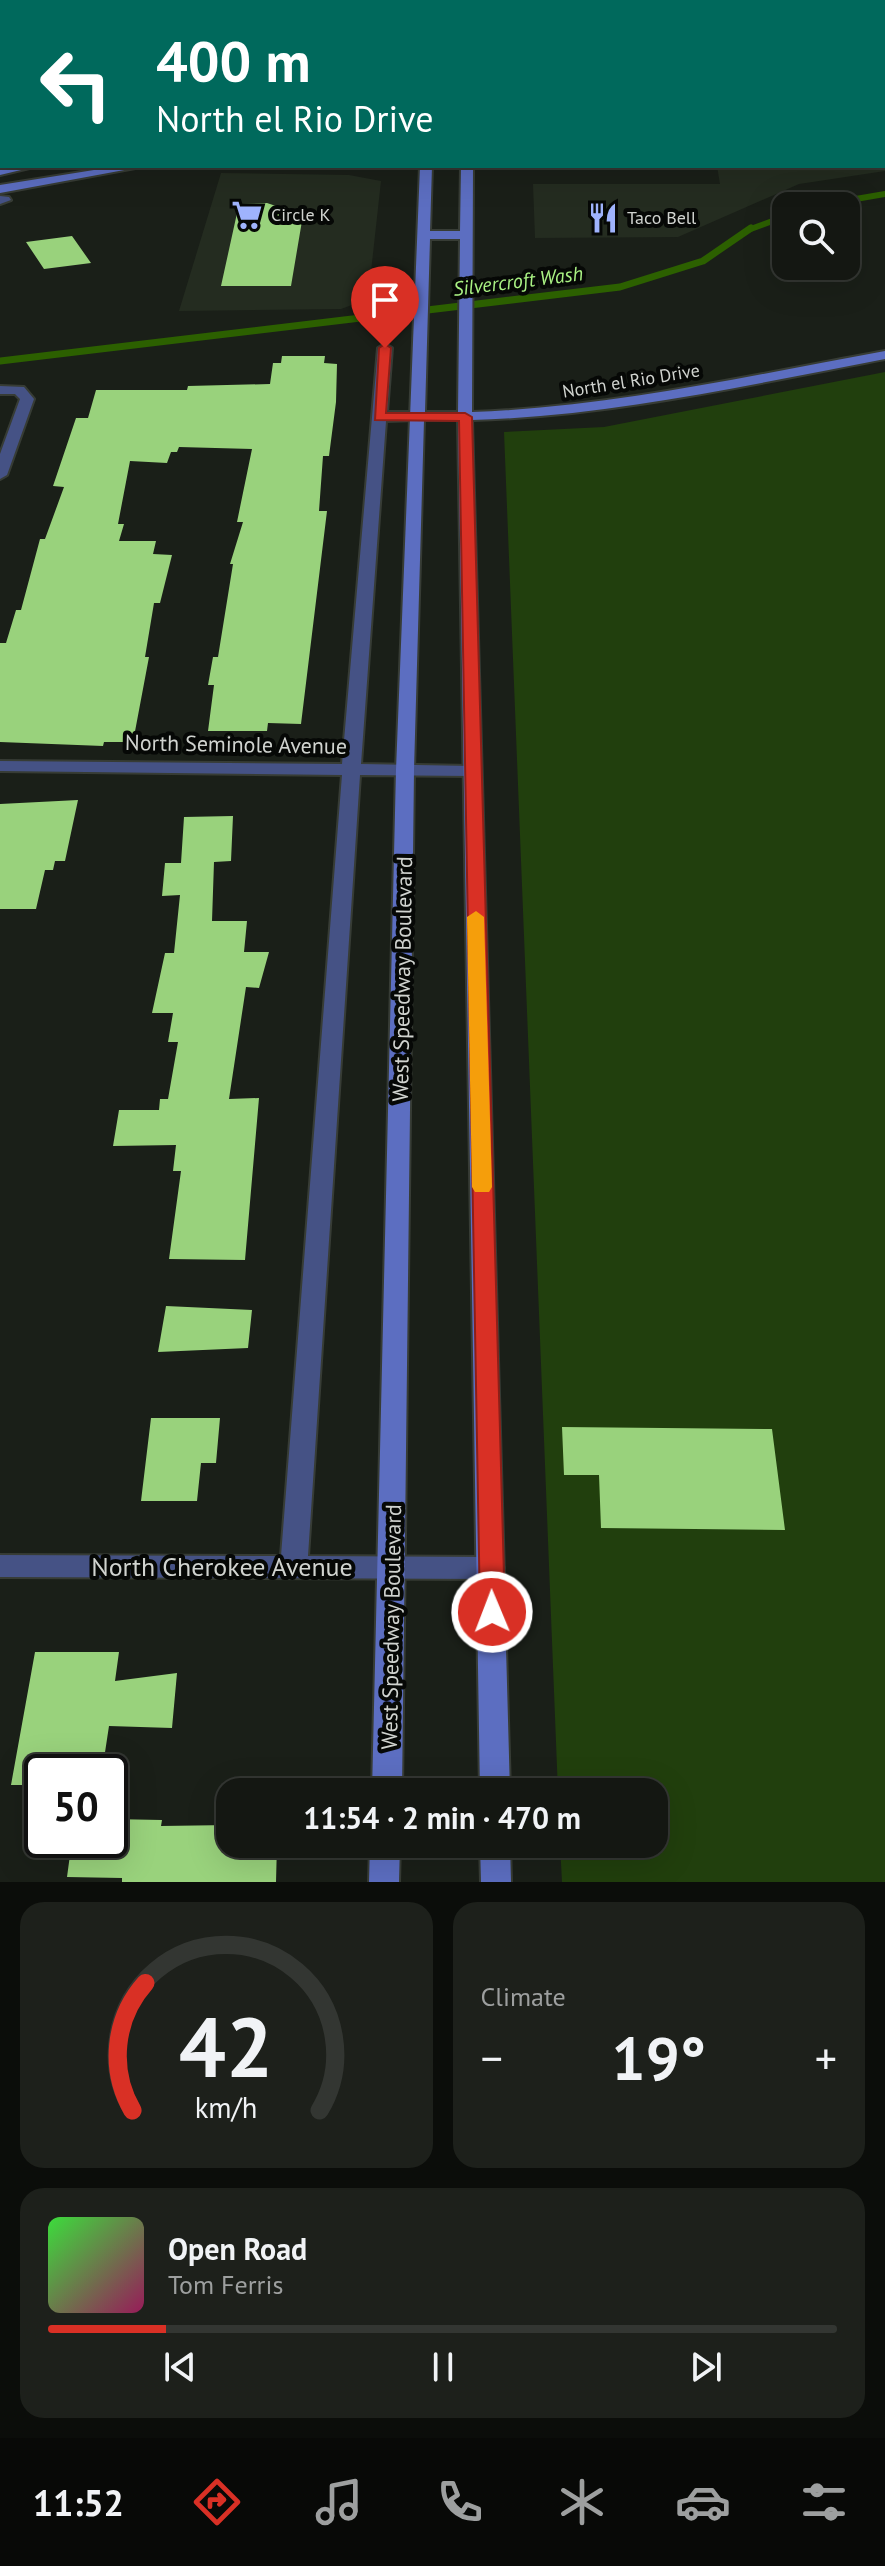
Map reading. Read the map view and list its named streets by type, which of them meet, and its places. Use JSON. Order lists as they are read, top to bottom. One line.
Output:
{"streets":{"main road":["North el Rio Drive","West Speedway Boulevard"],"street":["North Seminole Avenue","North Cherokee Avenue"]},"crossings":[["North el Rio Drive","West Speedway Boulevard"],["North Seminole Avenue","West Speedway Boulevard"],["West Speedway Boulevard","North Cherokee Avenue"]],"water":["Silvercroft Wash"],"places":{"supermarket":["Circle K"],"restaurant":["Taco Bell"]},"page":{"turn":["400 m","North el Rio Drive"],"limit":"50","trip":"11:54 · 2 min · 470 m","tile":"Climate","heat":["−","19°","+"],"song":["Open Road","Tom Ferris"],"tabs":"11:52","gauge":["42","km/h"]}}
